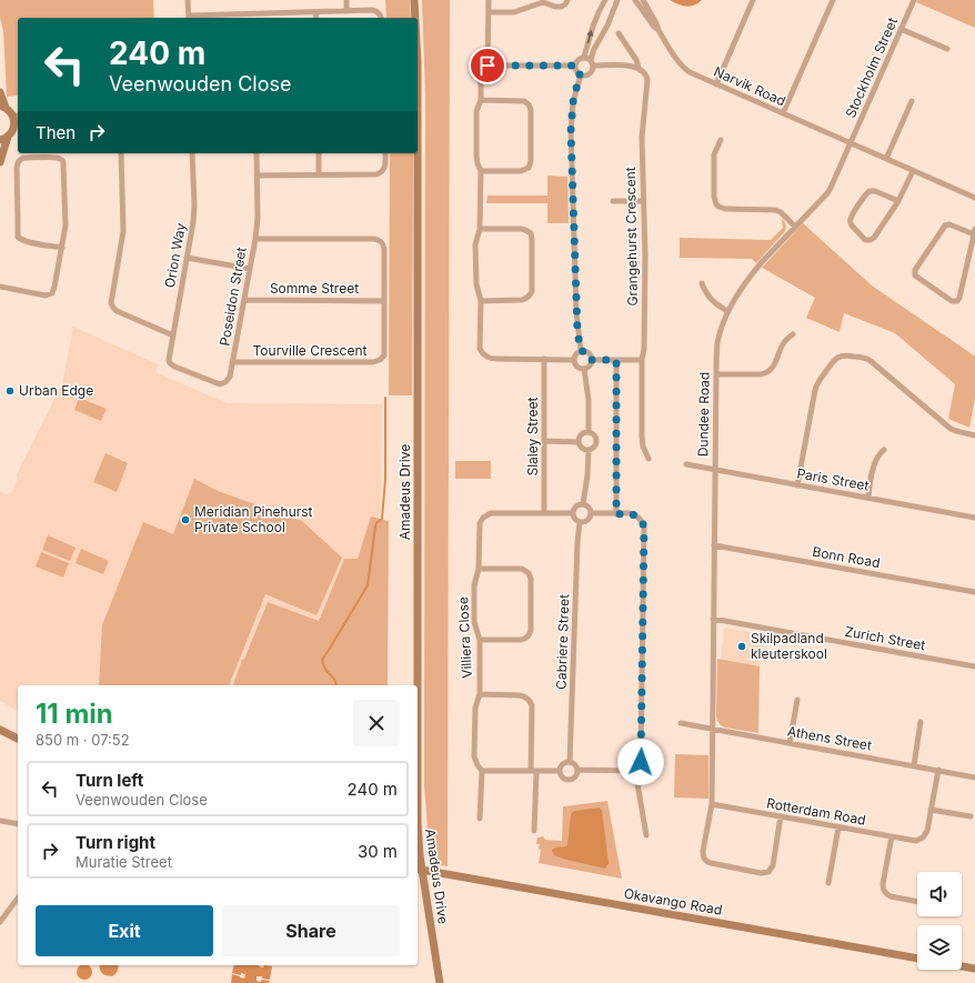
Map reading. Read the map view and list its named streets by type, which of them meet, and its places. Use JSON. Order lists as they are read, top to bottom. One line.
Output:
{"streets":{"street":["Stockholm Street","Narvik Road","Grangehurst Crescent","Orion Way","Somme Street","Poseidon Street","Tourville Crescent","Dundee Road","Slaley Street","Paris Street","Amadeus Drive","Bonn Road","Villiera Close","Zurich Street","Cabriere Street","Athens Street","Rotterdam Road","Okavango Road"]},"crossings":[["Stockholm Street","Narvik Road"],["Stockholm Street","Dundee Road"],["Narvik Road","Dundee Road"],["Orion Way","Poseidon Street"],["Somme Street","Poseidon Street"],["Somme Street","Tourville Crescent"],["Poseidon Street","Tourville Crescent"],["Dundee Road","Paris Street"],["Dundee Road","Bonn Road"],["Dundee Road","Zurich Street"],["Dundee Road","Athens Street"],["Slaley Street","Villiera Close"],["Amadeus Drive","Okavango Road"],["Villiera Close","Cabriere Street"],["Athens Street","Rotterdam Road"]],"places":["Urban Edge","Meridian Pinehurst Private School","Skilpadland kleuterskool"],"page":{"turn":["240 m","Veenwouden Close"],"then":"Then","heading":["11 min","850 m · 07:52"],"list":[{"name":"Turn left","note":"Veenwouden Close","value":"240 m"},{"name":"Turn right","note":"Muratie Street","value":"30 m"}],"buttons":["Exit","Share"]}}
